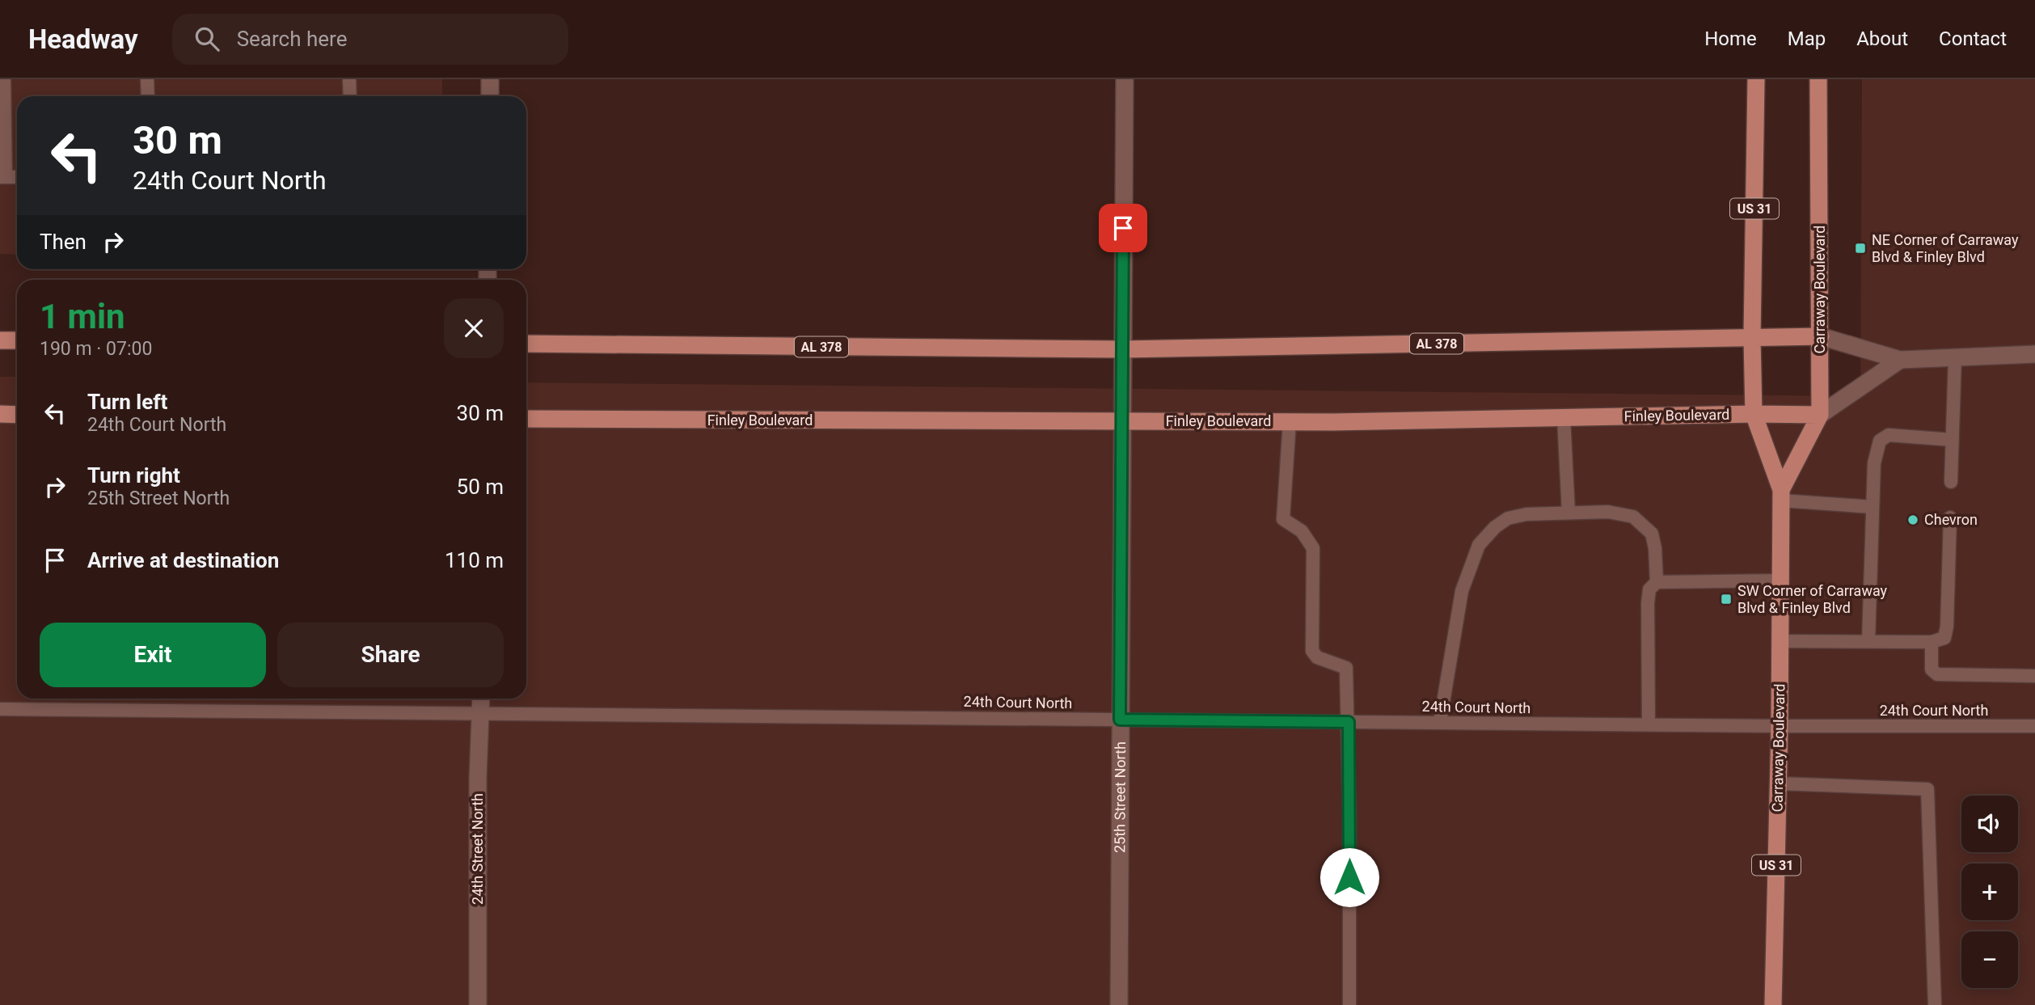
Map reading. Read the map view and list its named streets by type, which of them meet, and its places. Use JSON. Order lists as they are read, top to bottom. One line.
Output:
{"streets":{"main road":["US 31","Carraway Boulevard","AL 378","Finley Boulevard"],"street":["25th Street North","24th Street North"],"lane":["24th Court North"]},"crossings":[["Carraway Boulevard","AL 378"],["Carraway Boulevard","Finley Boulevard"],["Carraway Boulevard","24th Court North"],["AL 378","25th Street North"],["Finley Boulevard","25th Street North"],["24th Court North","25th Street North"],["24th Court North","24th Street North"]],"places":{"transit":["NE Corner of Carraway Blvd & Finley Blvd","SW Corner of Carraway Blvd & Finley Blvd"],"other":["Chevron"]},"page":{"header":"Headway","search":"Search here","nav":["Home","Map","About","Contact"],"turn":["30 m","24th Court North"],"then":"Then","heading":["1 min","190 m · 07:00"],"list":[{"name":"Turn left","note":"24th Court North","value":"30 m"},{"name":"Turn right","note":"25th Street North","value":"50 m"},{"name":"Arrive at destination","value":"110 m"}],"buttons":["Exit","Share"],"map_buttons":["+","−"]}}
